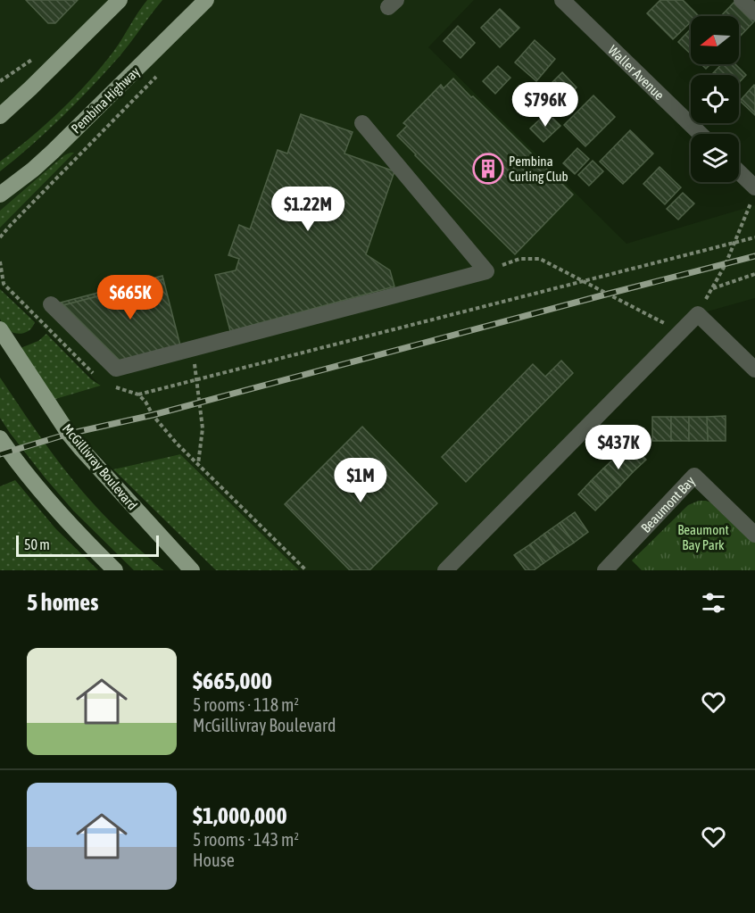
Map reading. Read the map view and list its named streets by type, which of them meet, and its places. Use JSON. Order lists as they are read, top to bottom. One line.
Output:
{"streets":{"main road":["Pembina Highway","McGillivray Boulevard"],"street":["Waller Avenue","Beaumont Bay"]},"parks":["Beaumont Bay Park"],"places":{"building":["Pembina Curling Club"]},"scale_bar":"50 m","north":"left","page":{"price":["$796K","$1.22M","$665K","$437K","$1M"],"scale":"50 m","heading":"5 homes","list":[{"name":"$665,000","note":"5 rooms · 118 m² · McGillivray Boulevard"},{"name":"$1,000,000","note":"5 rooms · 143 m² · House"}]}}
